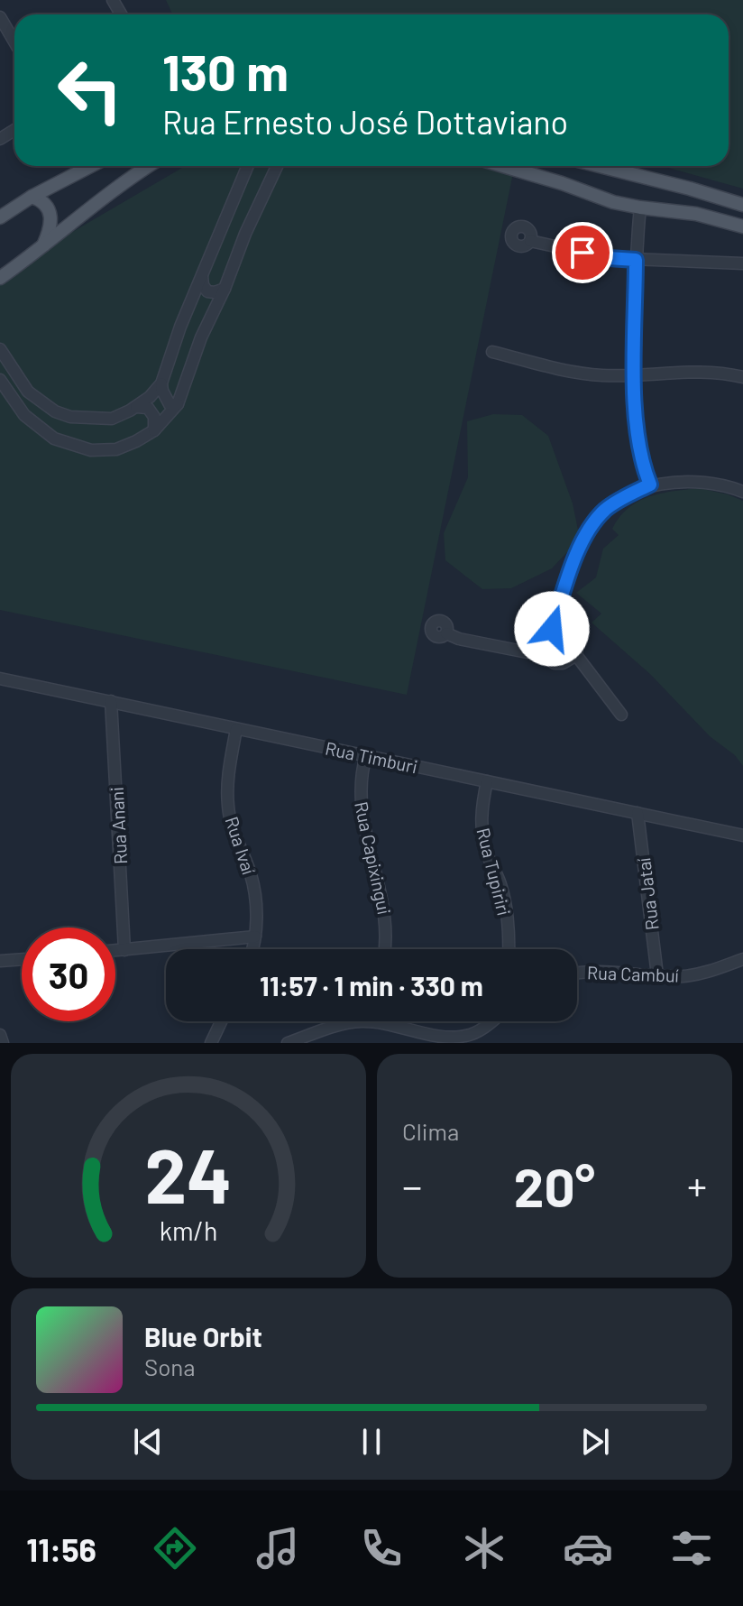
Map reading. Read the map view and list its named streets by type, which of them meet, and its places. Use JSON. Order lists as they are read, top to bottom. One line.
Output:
{"streets":{"street":["Rua Timburi","Rua Anani","Rua Ivaí","Rua Capixingui","Rua Tupiriri","Rua Jataí","Rua Cambuí"]},"crossings":[["Rua Timburi","Rua Anani"],["Rua Timburi","Rua Ivaí"],["Rua Timburi","Rua Capixingui"],["Rua Timburi","Rua Tupiriri"],["Rua Timburi","Rua Jataí"],["Rua Jataí","Rua Cambuí"]],"page":{"turn":["130 m","Rua Ernesto José Dottaviano"],"limit":"30","trip":"11:57 · 1 min · 330 m","tile":"Clima","heat":["−","20°","+"],"song":["Blue Orbit","Sona"],"tabs":"11:56","gauge":["24","km/h"]}}
